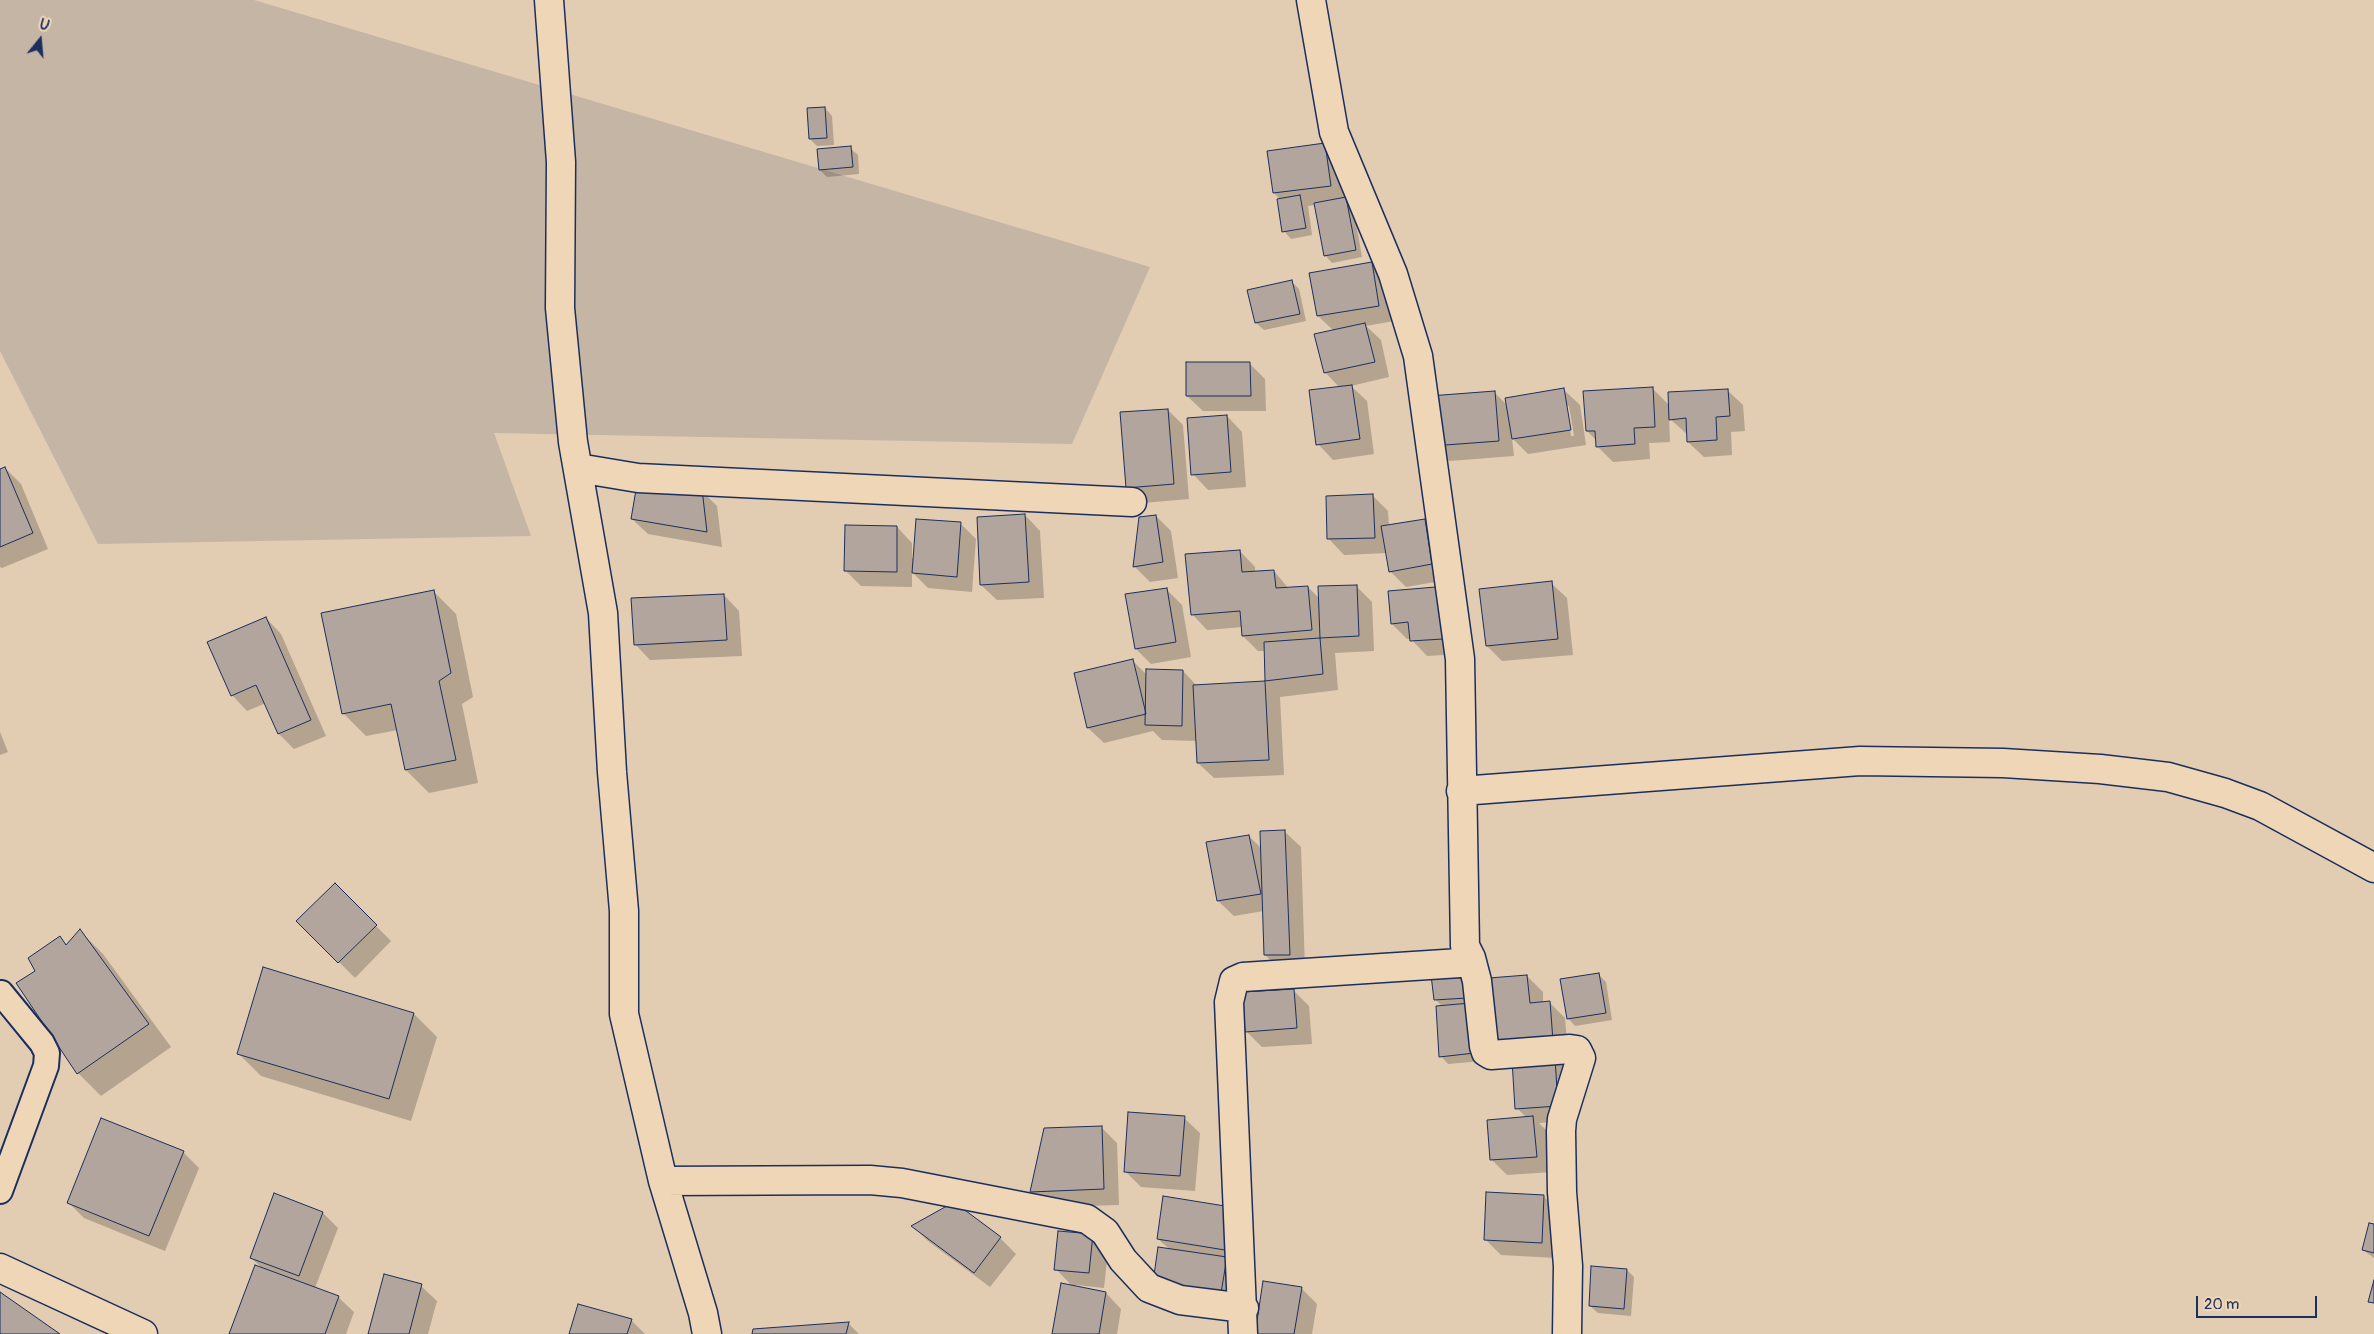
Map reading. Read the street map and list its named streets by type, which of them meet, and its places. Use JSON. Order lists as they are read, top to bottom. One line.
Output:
{"scale_bar":"20 m","north":"top"}
